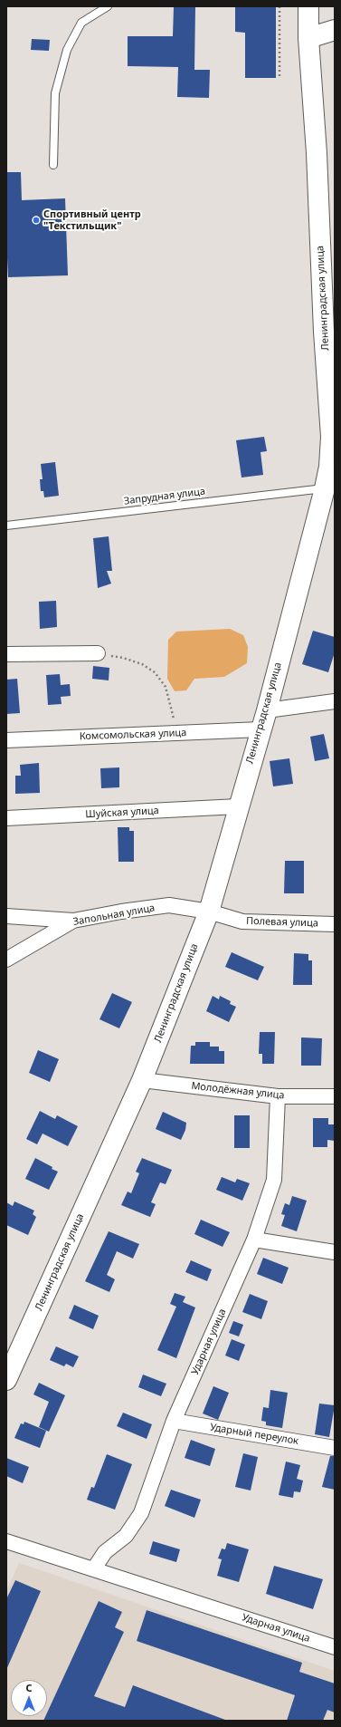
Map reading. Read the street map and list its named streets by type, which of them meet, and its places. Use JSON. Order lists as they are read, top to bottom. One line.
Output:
{"streets":{"street":["Ленинградская улица","Комсомольская улица","Шуйская улица","Запольная улица","Полевая улица","Молодёжная улица","Ударная улица","Ударный переулок"],"lane":["Запрудная улица"]},"crossings":[["Ленинградская улица","Запрудная улица"],["Ленинградская улица","Комсомольская улица"],["Ленинградская улица","Шуйская улица"],["Ленинградская улица","Запольная улица"],["Ленинградская улица","Полевая улица"],["Ленинградская улица","Молодёжная улица"],["Запольная улица","Полевая улица"],["Молодёжная улица","Ударная улица"],["Ударная улица","Ударный переулок"]],"places":["Спортивный центр \"Текстильщик\""],"north":"top"}
